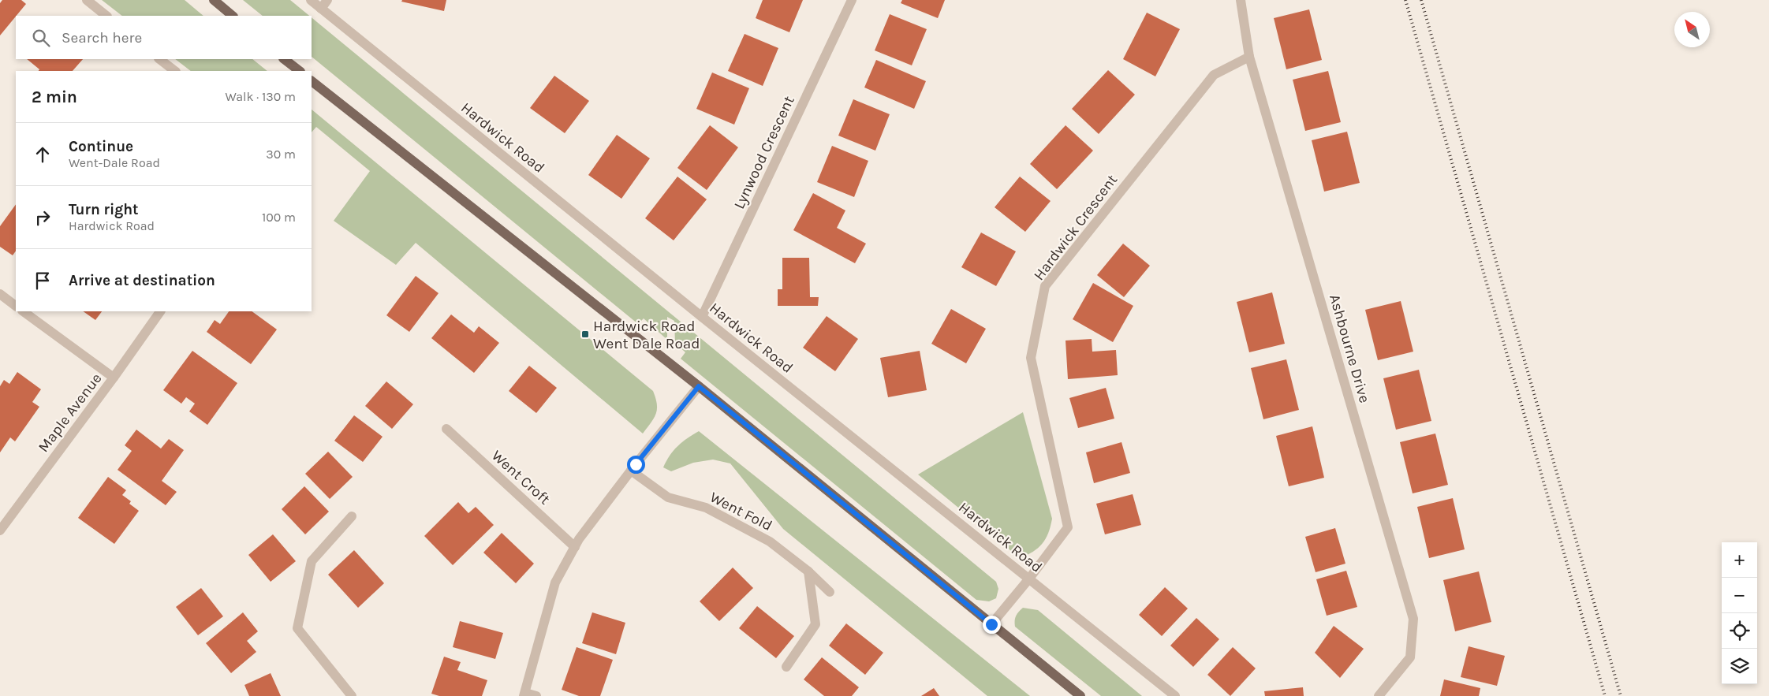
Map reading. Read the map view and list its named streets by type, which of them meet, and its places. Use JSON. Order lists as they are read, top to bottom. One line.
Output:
{"streets":{"street":["Hardwick Road","Lynwood Crescent","Hardwick Crescent","Ashbourne Drive","Maple Avenue","Went Croft","Went Fold"]},"crossings":[["Hardwick Road","Lynwood Crescent"],["Hardwick Road","Hardwick Crescent"],["Hardwick Crescent","Ashbourne Drive"]],"places":{"transit":["Hardwick Road Went Dale Road"]},"north":"top left","page":{"search":"Search here","heading":["2 min","Walk · 130 m"],"list":[["Continue","Went-Dale Road","30 m"],["Turn right","Hardwick Road","100 m"],"Arrive at destination"],"map_buttons":["+","−"]}}
